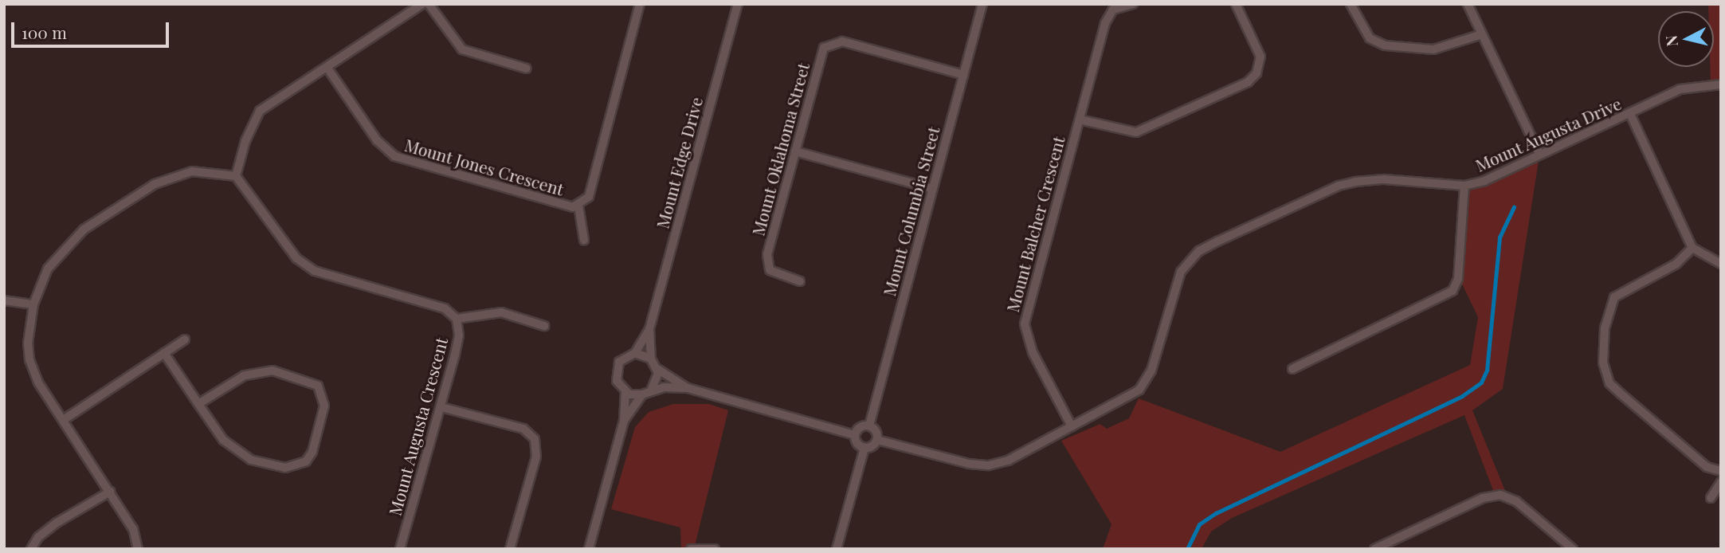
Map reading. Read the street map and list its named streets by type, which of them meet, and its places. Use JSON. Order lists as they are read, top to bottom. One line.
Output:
{"streets":{"street":["Mount Augusta Drive","Mount Oklahoma Street","Mount Edge Drive","Mount Jones Crescent","Mount Columbia Street","Mount Balcher Crescent","Mount Augusta Crescent"]},"crossings":[["Mount Augusta Drive","Mount Columbia Street"],["Mount Augusta Drive","Mount Balcher Crescent"],["Mount Oklahoma Street","Mount Columbia Street"]],"scale_bar":"100 m","north":"left"}
